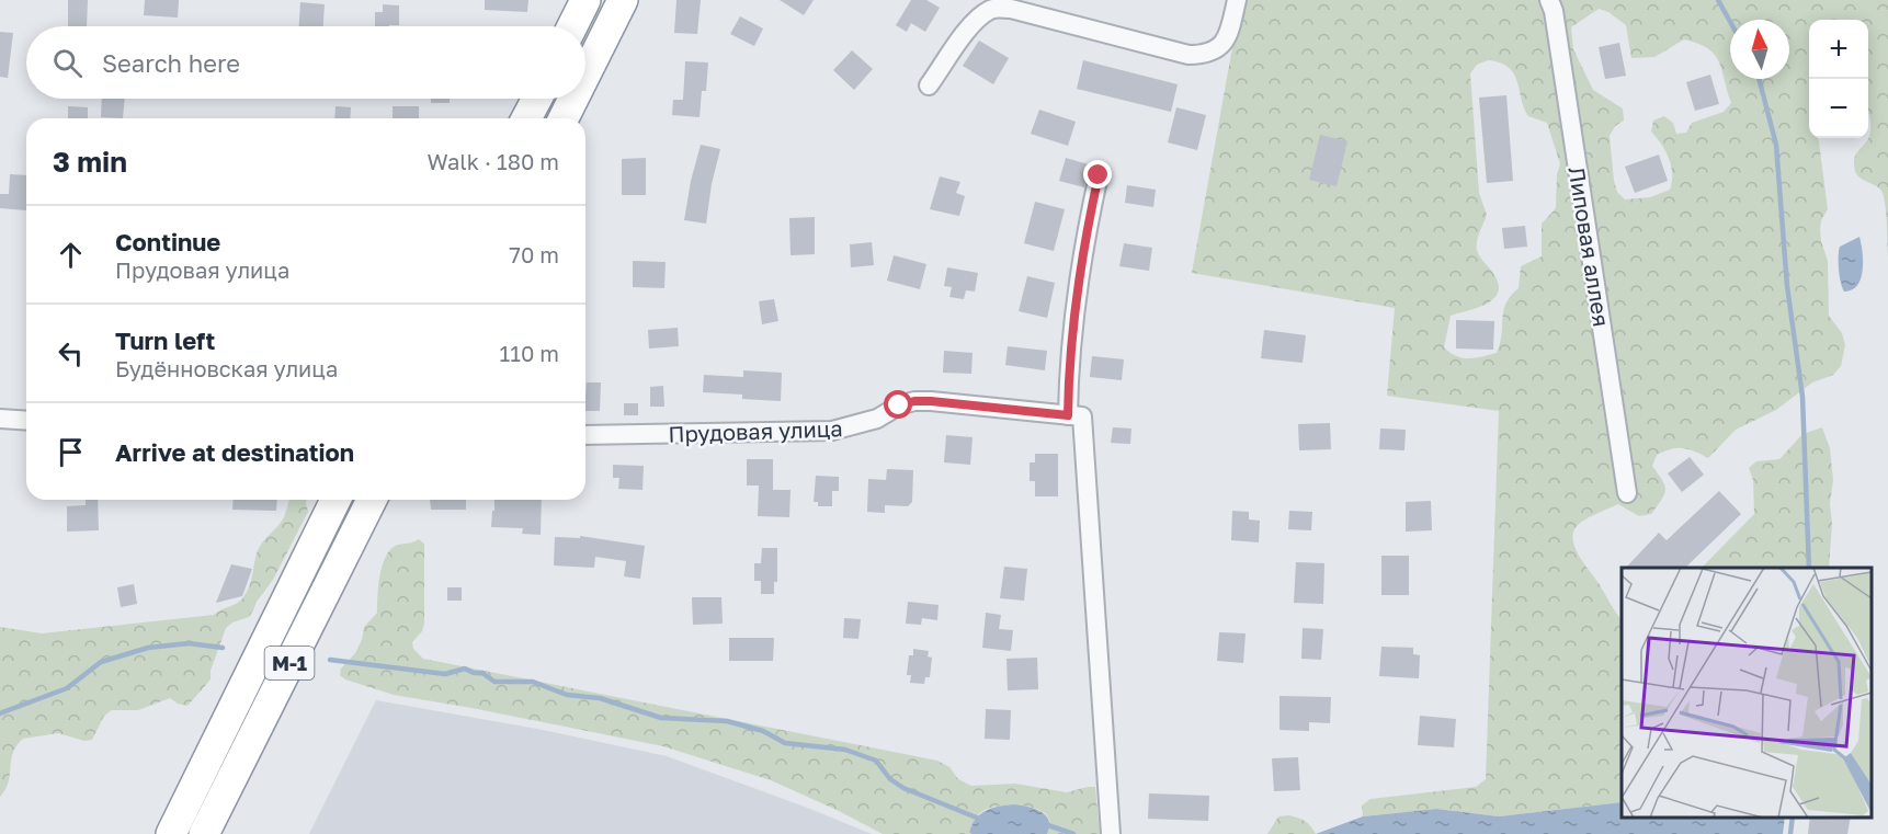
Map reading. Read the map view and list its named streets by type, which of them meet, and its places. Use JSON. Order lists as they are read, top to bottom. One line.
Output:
{"streets":{"highway":["М-1"],"street":["Липовая аллея","Прудовая улица"]},"north":"top","page":{"map_buttons":["+","−"],"search":"Search here","heading":["3 min","Walk · 180 m"],"list":[["Continue","Прудовая улица","70 m"],["Turn left","Будённовская улица","110 m"],"Arrive at destination"]}}
